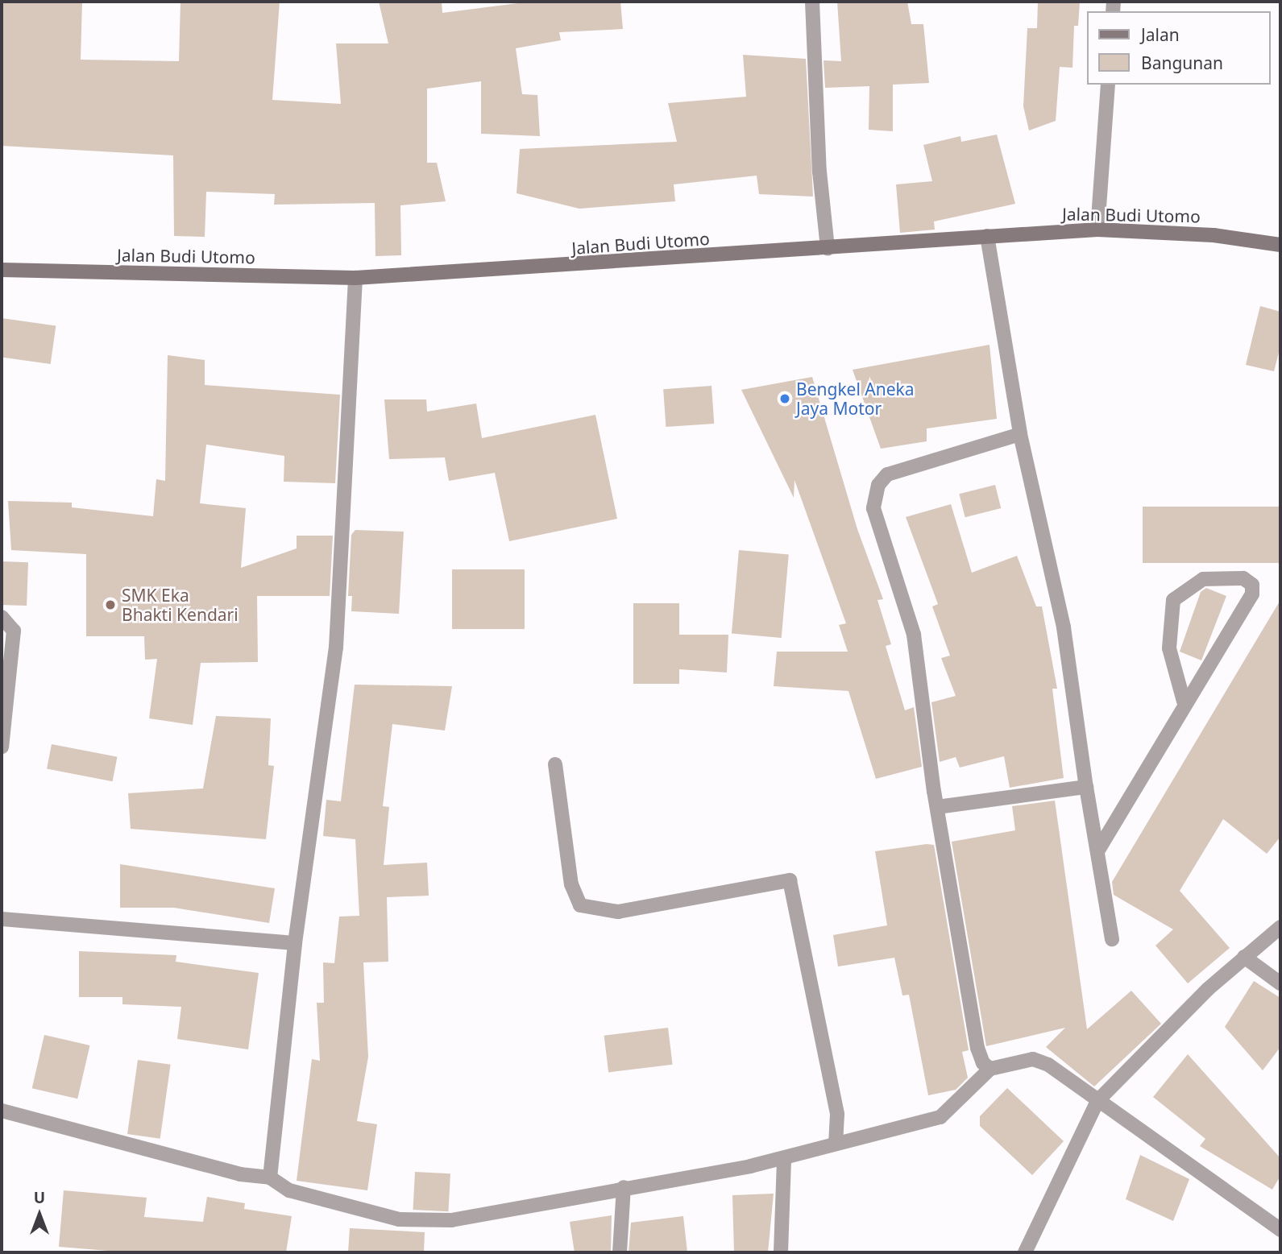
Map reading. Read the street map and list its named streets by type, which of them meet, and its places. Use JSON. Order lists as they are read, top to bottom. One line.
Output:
{"streets":{"main road":["Jalan Budi Utomo"]},"places":["Bengkel Aneka Jaya Motor","SMK Eka Bhakti Kendari"],"legend":["Jalan","Bangunan"],"north":"top"}
